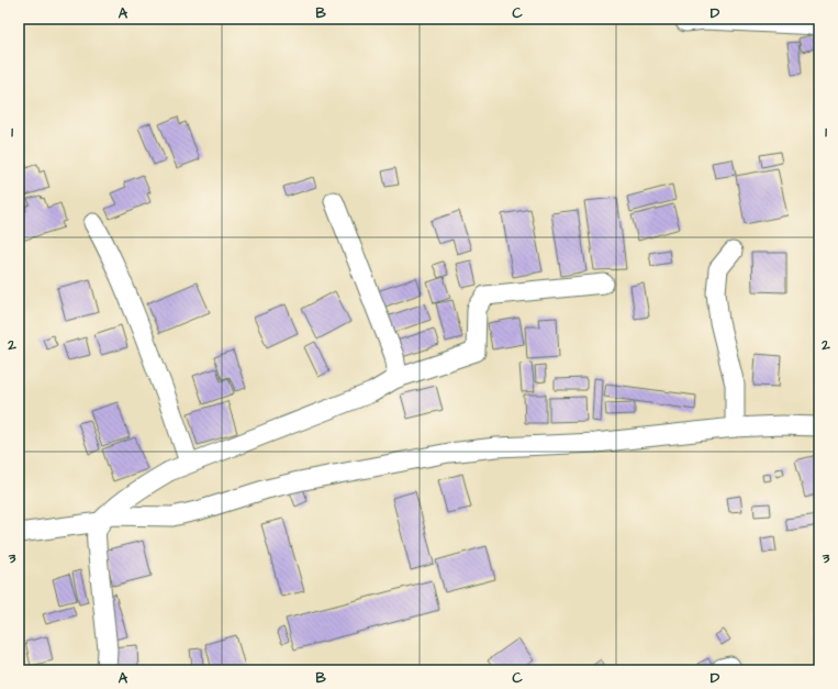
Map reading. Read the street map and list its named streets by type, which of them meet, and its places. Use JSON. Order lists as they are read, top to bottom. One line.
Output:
{"grid":{"columns":["A","B","C","D"],"rows":["1","2","3"]}}
